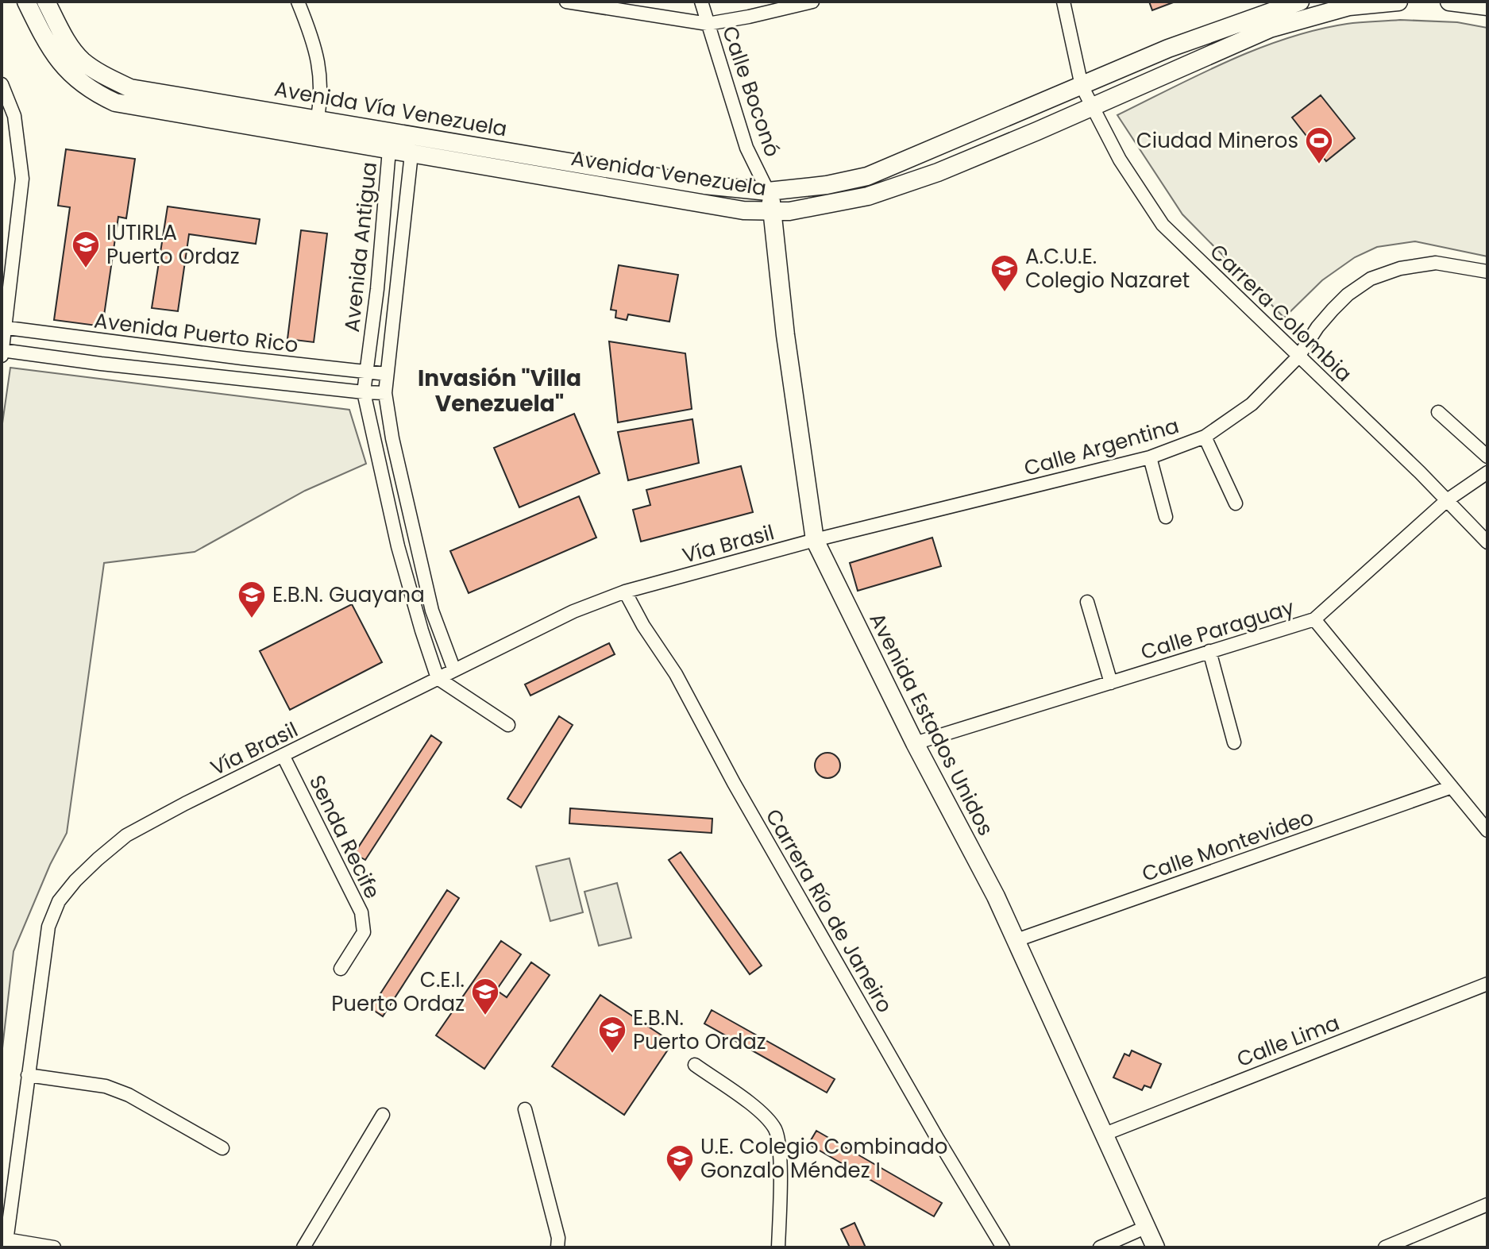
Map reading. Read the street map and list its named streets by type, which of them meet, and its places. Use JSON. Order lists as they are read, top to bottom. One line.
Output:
{"streets":{"street":["Calle Boconó","Avenida Vía Venezuela","Avenida Venezuela","Avenida Antigua","Carrera Colombia","Avenida Puerto Rico","Calle Argentina","Vía Brasil","Calle Paraguay","Avenida Estados Unidos","Senda Recife","Calle Montevideo","Carrera Río de Janeiro","Calle Lima"]},"crossings":[["Calle Boconó","Avenida Vía Venezuela"],["Calle Boconó","Avenida Venezuela"],["Calle Boconó","Avenida Estados Unidos"],["Avenida Vía Venezuela","Avenida Venezuela"],["Avenida Vía Venezuela","Avenida Antigua"],["Avenida Vía Venezuela","Avenida Estados Unidos"],["Avenida Venezuela","Avenida Antigua"],["Avenida Venezuela","Carrera Colombia"],["Avenida Venezuela","Avenida Estados Unidos"],["Avenida Antigua","Avenida Puerto Rico"],["Avenida Antigua","Vía Brasil"],["Carrera Colombia","Calle Argentina"],["Carrera Colombia","Calle Paraguay"],["Calle Argentina","Vía Brasil"],["Calle Argentina","Avenida Estados Unidos"],["Vía Brasil","Avenida Estados Unidos"],["Vía Brasil","Senda Recife"],["Vía Brasil","Carrera Río de Janeiro"],["Calle Paraguay","Avenida Estados Unidos"],["Avenida Estados Unidos","Calle Montevideo"],["Avenida Estados Unidos","Calle Lima"]],"districts":["Invasión \"Villa Venezuela\""],"places":{"sports":["Ciudad Mineros"],"school or university":["IUTIRLA Puerto Ordaz","A.C.U.E. Colegio Nazaret","E.B.N. Guayana","C.E.I. Puerto Ordaz","E.B.N. Puerto Ordaz","U.E. Colegio Combinado Gonzalo Méndez I"]}}
